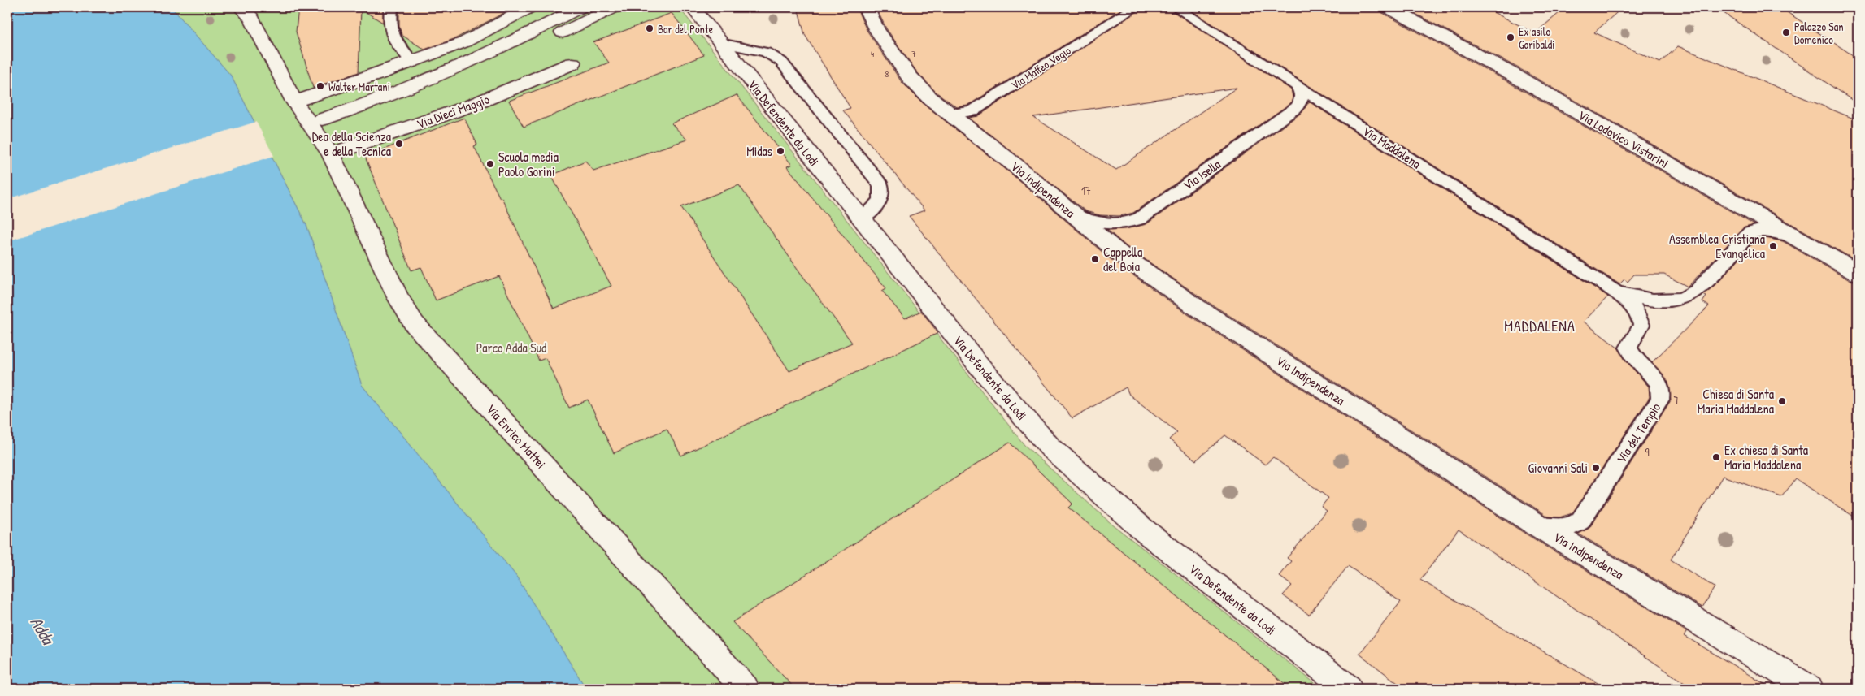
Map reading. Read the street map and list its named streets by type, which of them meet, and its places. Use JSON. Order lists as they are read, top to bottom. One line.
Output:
{"streets":{"street":["Via Dieci Maggio","Via Defendente da Lodi","Via Lodovico Vistarini","Via Indipendenza","Via Enrico Mattei"],"lane":["Via Maffeo Vegio","Via Maddalena","Via Isella","Via del Tempio"]},"crossings":[["Via Maffeo Vegio","Via Indipendenza"],["Via Dieci Maggio","Via Enrico Mattei"],["Via Maddalena","Via Isella"],["Via Maddalena","Via del Tempio"],["Via Isella","Via Indipendenza"],["Via Indipendenza","Via del Tempio"]],"districts":["MADDALENA"],"water":["Adda"],"parks":["Parco Adda Sud"],"places":["Bar del Ponte","Palazzo San Domenico","Ex asilo Garibaldi","Walter Martani","Dea della Scienza e della Tecnica","Midas","Scuola media Paolo Gorini","Assemblea Cristiana Evangelica","Cappella del Boia","Chiesa di Santa Maria Maddalena","Ex chiesa di Santa Maria Maddalena","Giovanni Sali"],"house_numbers":["4","7","8","17","7","9"]}
